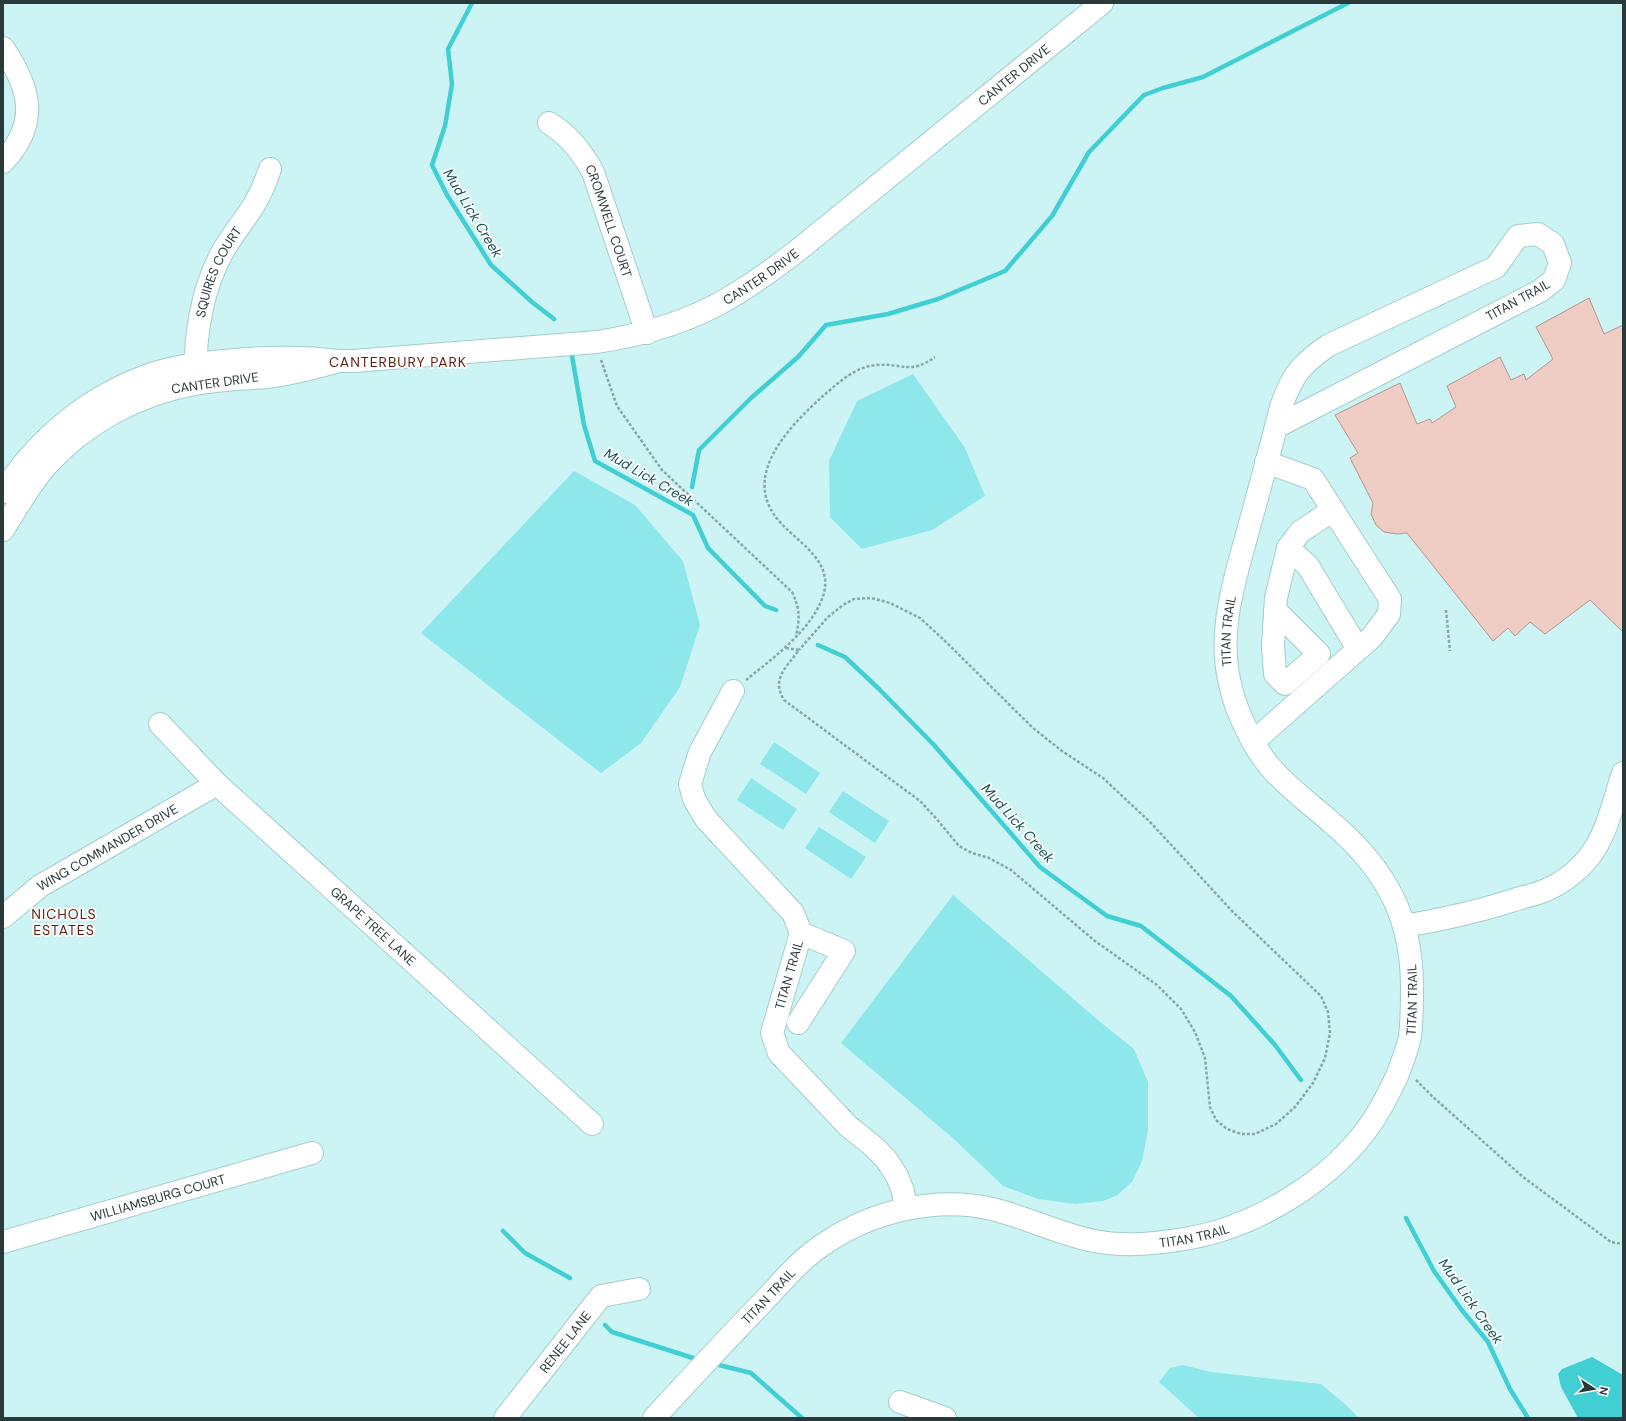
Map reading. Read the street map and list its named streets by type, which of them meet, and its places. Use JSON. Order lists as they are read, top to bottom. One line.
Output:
{"streets":{"street":["CANTER DRIVE","CROMWELL COURT","SQUIRES COURT","TITAN TRAIL","WING COMMANDER DRIVE","GRAPE TREE LANE","WILLIAMSBURG COURT","RENEE LANE"]},"crossings":[["CANTER DRIVE","CROMWELL COURT"],["CANTER DRIVE","SQUIRES COURT"],["WING COMMANDER DRIVE","GRAPE TREE LANE"]],"districts":["CANTERBURY PARK","NICHOLS ESTATES"],"water":["Mud Lick Creek"],"north":"right"}
